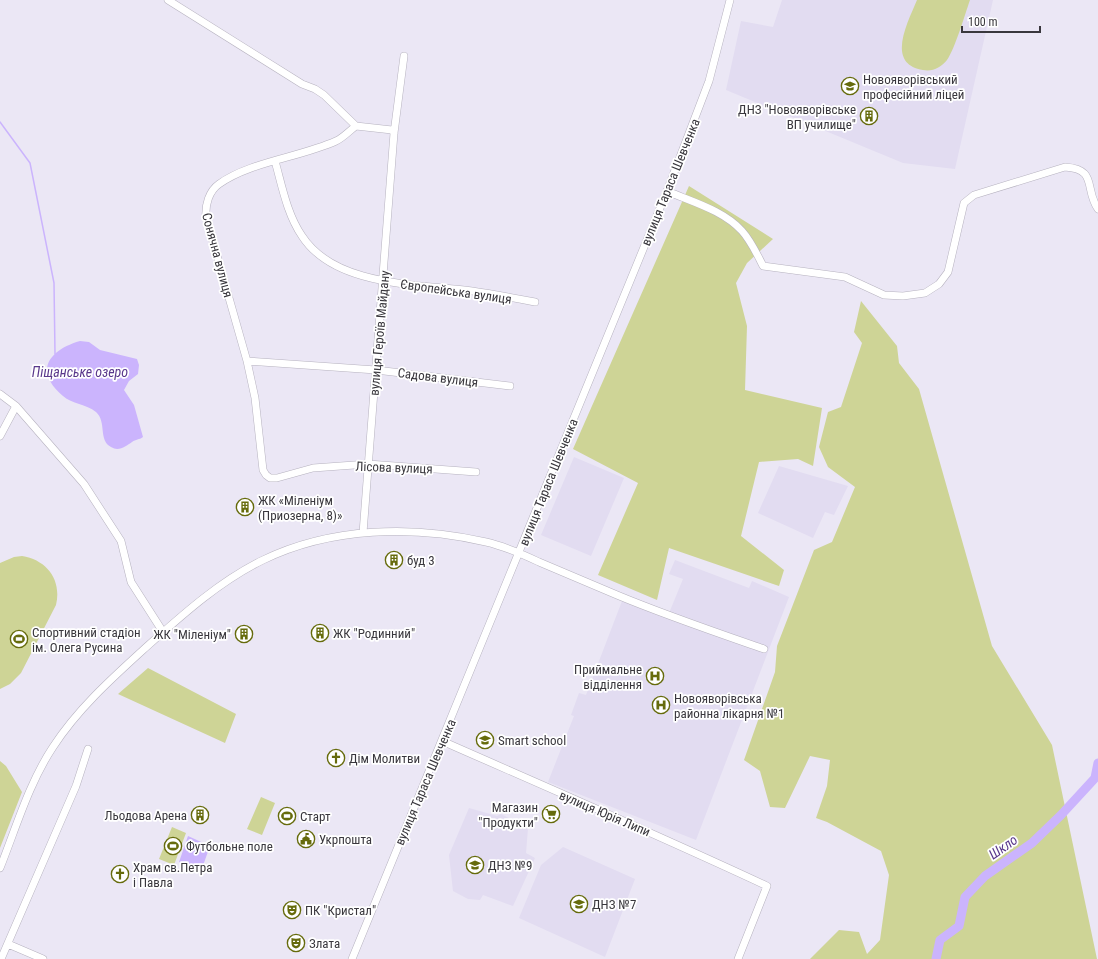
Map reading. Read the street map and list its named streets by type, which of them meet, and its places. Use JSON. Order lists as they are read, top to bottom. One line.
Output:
{"streets":{"street":["вулиця Тараса Шевченка","Сонячна вулиця","Європейська вулиця","вулиця Героїв Майдану","Садова вулиця","Лісова вулиця","вулиця Юрія Липи"]},"crossings":[["вулиця Тараса Шевченка","вулиця Юрія Липи"],["Сонячна вулиця","Європейська вулиця"],["Сонячна вулиця","Садова вулиця"],["Сонячна вулиця","Лісова вулиця"],["Європейська вулиця","вулиця Героїв Майдану"],["вулиця Героїв Майдану","Садова вулиця"],["вулиця Героїв Майдану","Лісова вулиця"]],"water":["Піщанське озеро","Шкло"],"places":{"school or university":["Новояворівський професійний ліцей","Smart school","ДНЗ №9","ДНЗ №7"],"building":["ДНЗ \"Новояворівське ВП училище\"","ЖК «Міленіум (Приозерна, 8)»","буд 3","ЖК \"Родинний\"","ЖК \"Міленіум\"","Льодова Арена"],"sports":["Спортивний стадіон ім. Олега Русина","Старт","Футбольне поле"],"hospital":["Приймальне відділення","Новояворівська районна лікарня №1"],"church":["Дім Молитви","Храм св.Петра і Павла"],"supermarket":["Магазин \"Продукти\""],"public building":["Укрпошта"],"theatre":["ПК \"Кристал\"","Злата"]},"scale_bar":"100 m"}
